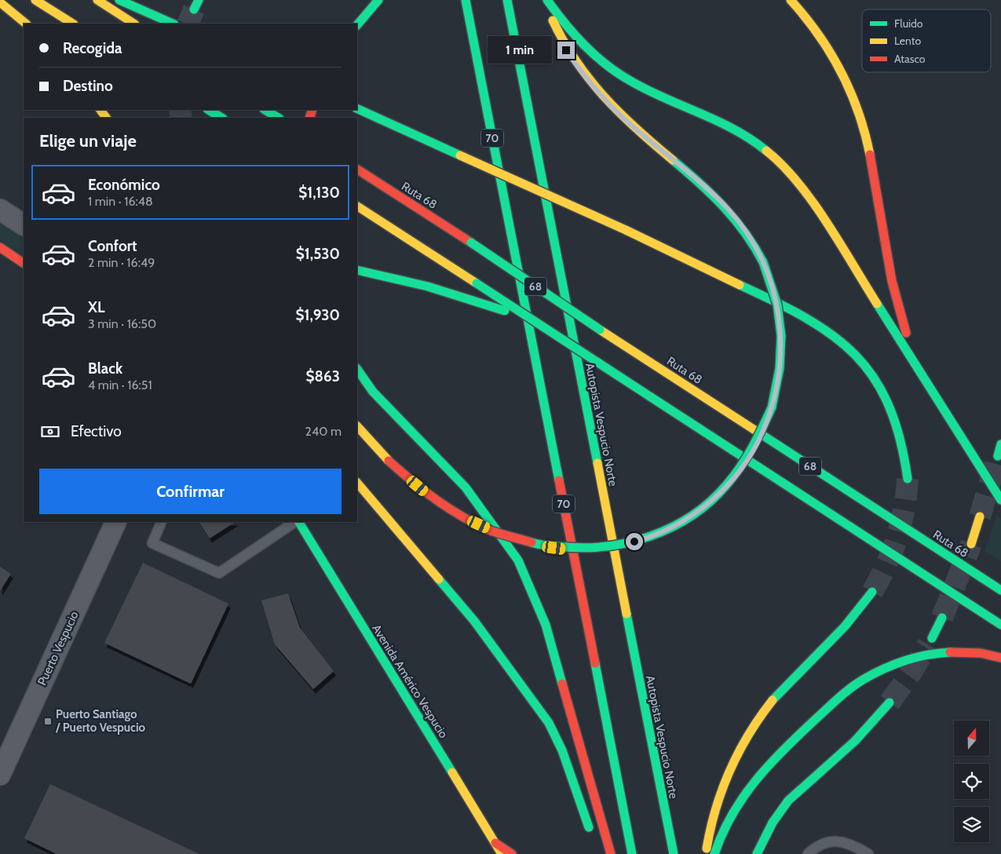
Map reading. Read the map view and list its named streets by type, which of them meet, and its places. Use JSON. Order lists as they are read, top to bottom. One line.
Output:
{"streets":{"main road":["70","Ruta 68","68","Autopista Vespucio Norte","Avenida Américo Vespucio"],"street":["Puerto Vespucio"]},"places":{"transit":["Puerto Santiago / Puerto Vespucio"]},"legend":["Fluido","Lento","Atasco"],"north":"top","page":{"banner":["Recogida","Destino"],"bubble":"1 min","heading":"Elige un viaje","list":[{"name":"Económico","note":"1 min · 16:48","value":"$1,130"},{"name":"Confort","note":"2 min · 16:49","value":"$1,530"},{"name":"XL","note":"3 min · 16:50","value":"$1,930"},{"name":"Black","note":"4 min · 16:51","value":"$863"}],"pay":["Efectivo","240 m"],"buttons":"Confirmar"}}
